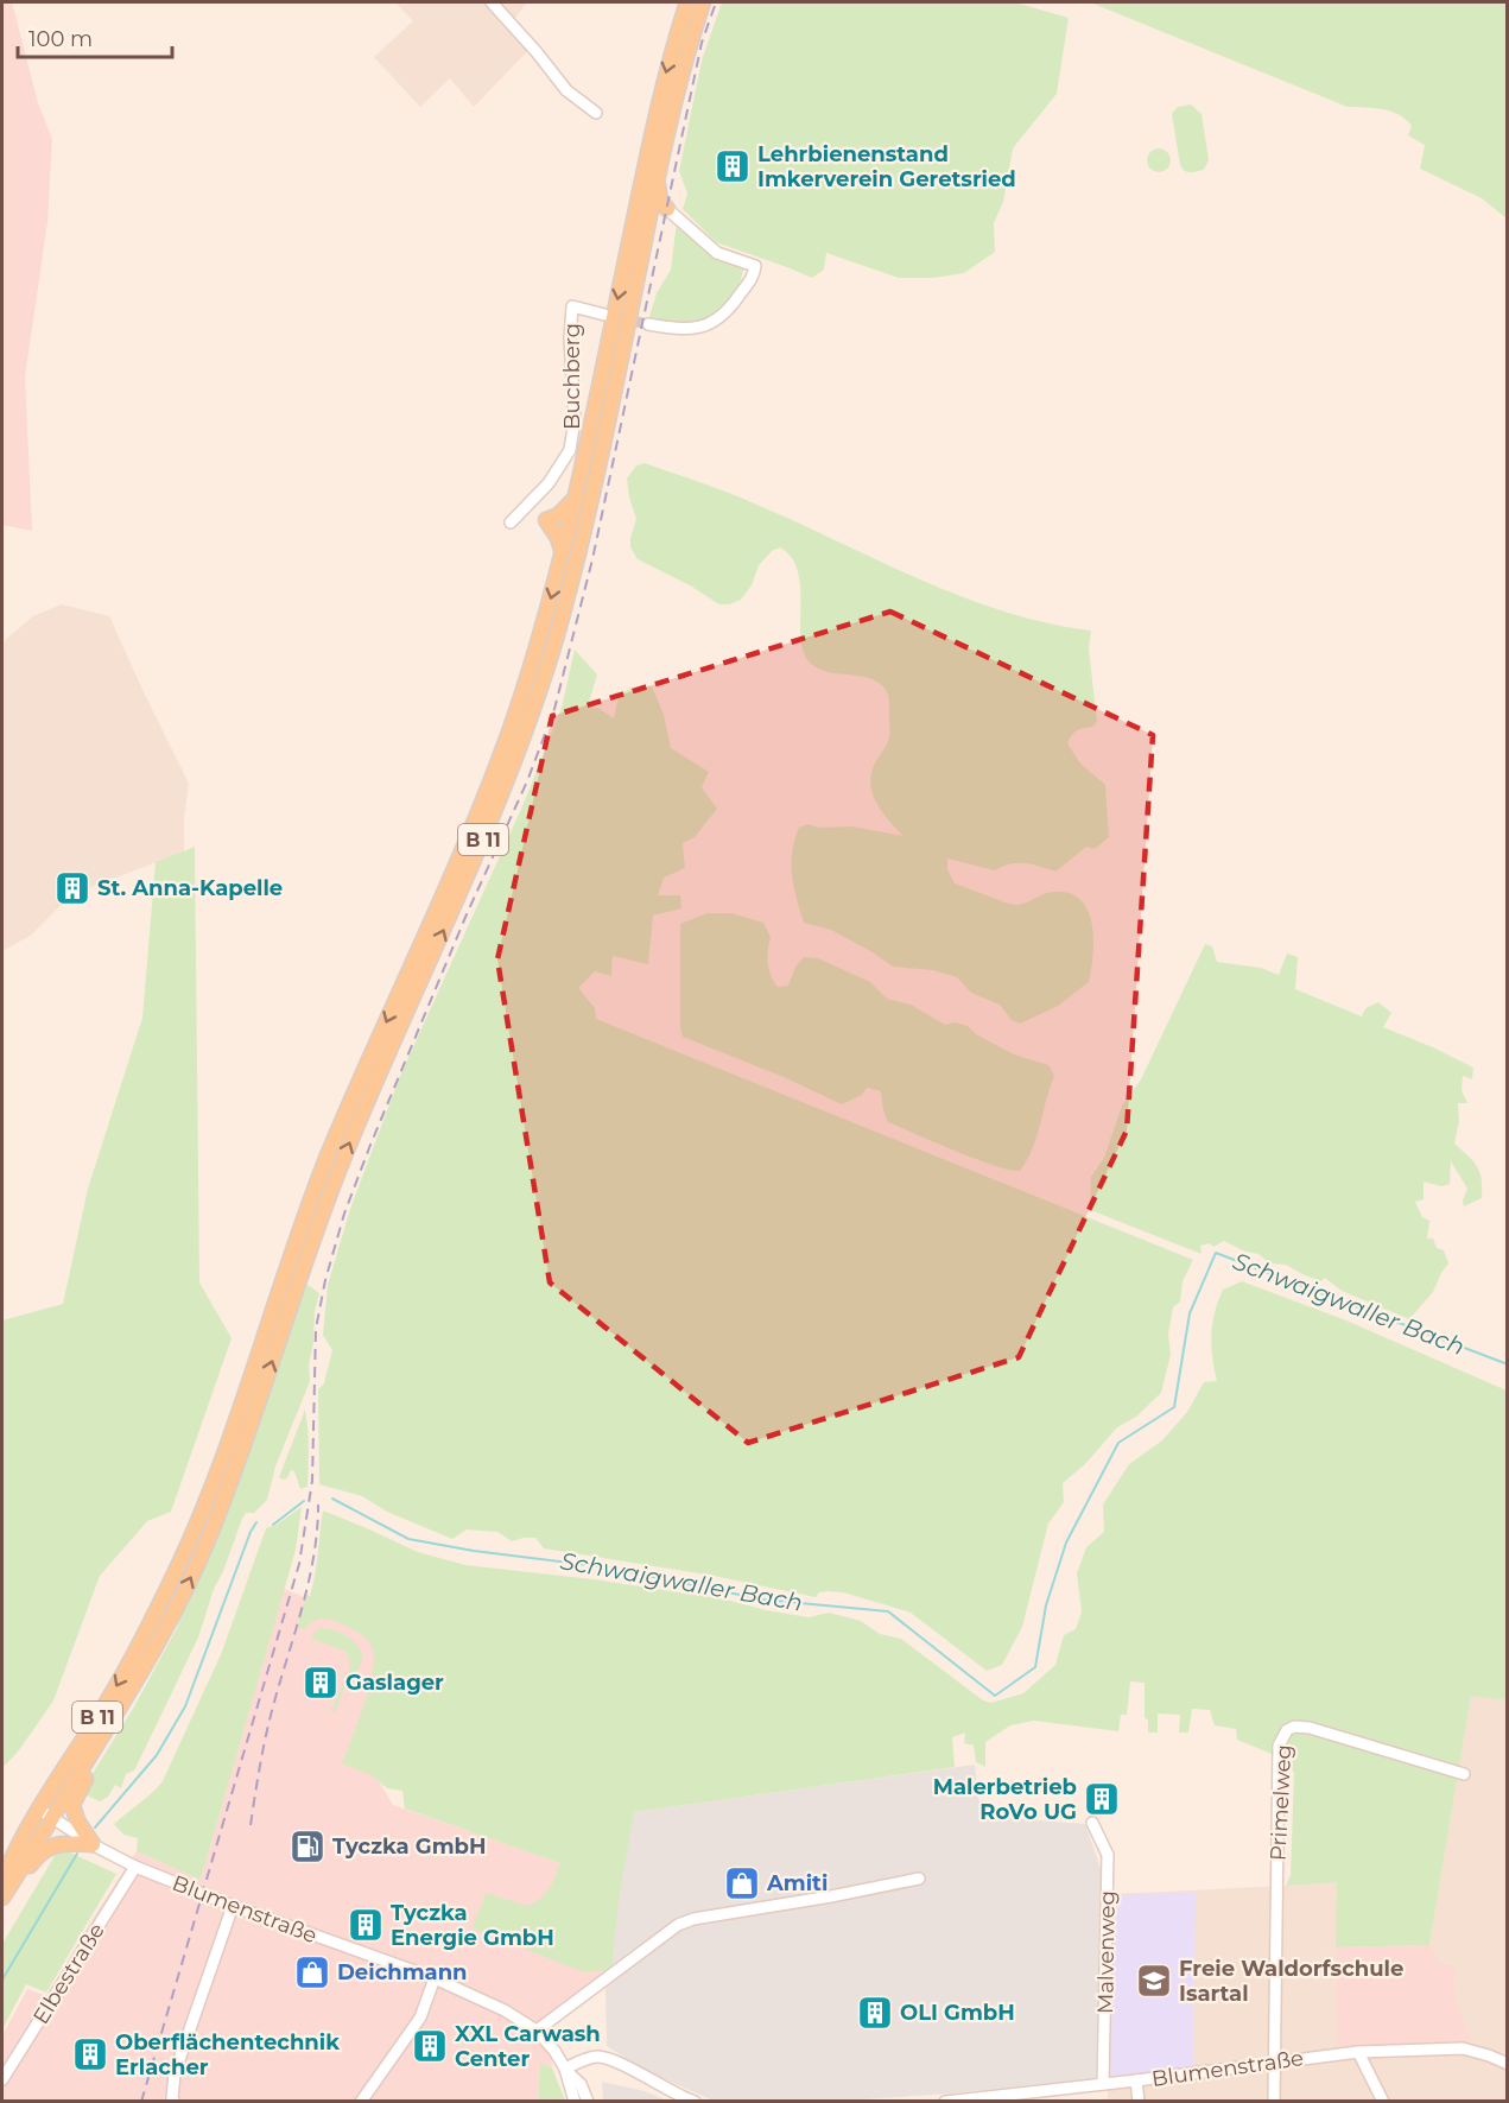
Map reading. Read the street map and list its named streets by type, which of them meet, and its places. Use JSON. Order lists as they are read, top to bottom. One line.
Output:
{"streets":{"main road":["B 11"],"street":["Buchberg","Primelweg","Blumenstraße","Malvenweg","Elbestraße"]},"crossings":[["B 11","Blumenstraße"],["Primelweg","Blumenstraße"],["Blumenstraße","Malvenweg"],["Blumenstraße","Elbestraße"]],"water":["Schwaigwaller Bach"],"places":{"building":["Lehrbienenstand Imkerverein Geretsried","St. Anna-Kapelle","Gaslager","Malerbetrieb RoVo UG","Tyczka Energie GmbH","OLI GmbH","XXL Carwash Center","Oberflächentechnik Erlacher"],"fuel station":["Tyczka GmbH"],"shop":["Amiti","Deichmann"],"school or university":["Freie Waldorfschule Isartal"]},"scale_bar":"100 m"}
